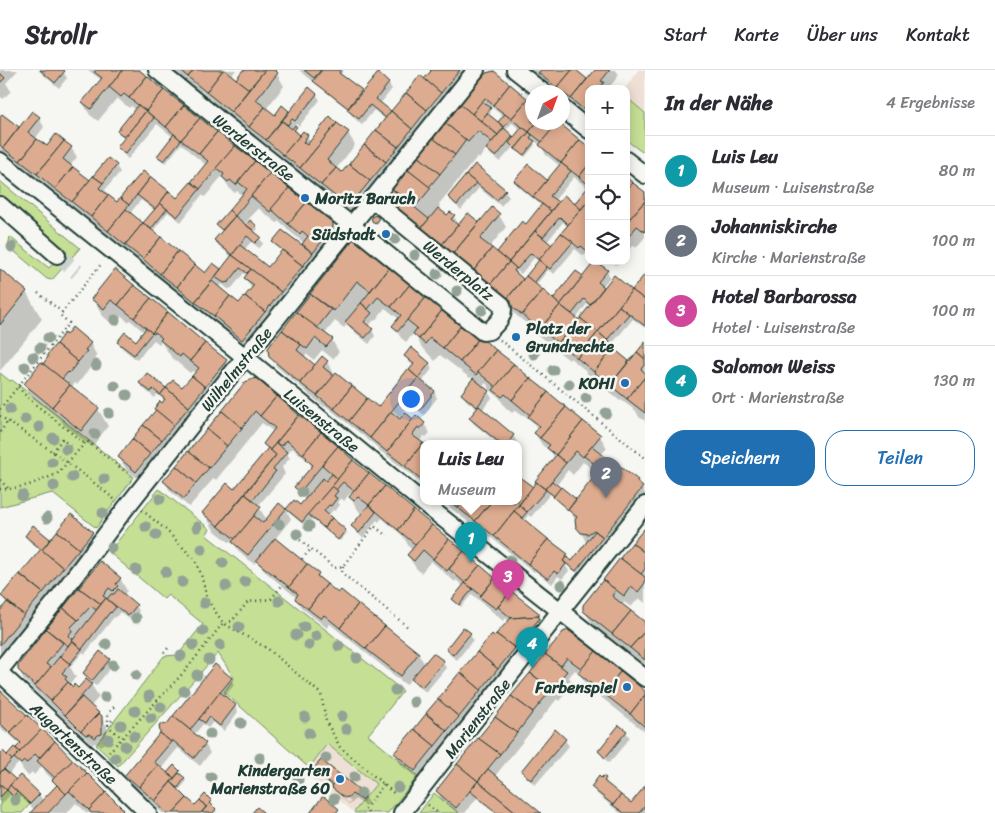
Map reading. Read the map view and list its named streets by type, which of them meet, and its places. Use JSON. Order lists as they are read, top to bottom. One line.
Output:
{"streets":{"street":["Werderstraße","Werderplatz","Wilhelmstraße","Luisenstraße","Marienstraße","Augartenstraße"]},"crossings":[["Werderstraße","Werderplatz"],["Werderstraße","Wilhelmstraße"],["Werderplatz","Wilhelmstraße"],["Wilhelmstraße","Luisenstraße"],["Wilhelmstraße","Augartenstraße"],["Luisenstraße","Marienstraße"]],"places":["Moritz Baruch","Südstadt","Platz der Grundrechte","KOHI","Farbenspiel","Kindergarten Marienstraße 60"],"north":"top right","page":{"header":"Strollr","nav":["Start","Karte","Über uns","Kontakt"],"heading":["In der Nähe","4 Ergebnisse"],"map_buttons":["+","−"],"list":[{"mark":"1","name":"Luis Leu","note":"Museum · Luisenstraße","value":"80 m"},{"mark":"2","name":"Johanniskirche","note":"Kirche · Marienstraße","value":"100 m"},{"mark":"3","name":"Hotel Barbarossa","note":"Hotel · Luisenstraße","value":"100 m"},{"mark":"4","name":"Salomon Weiss","note":"Ort · Marienstraße","value":"130 m"}],"buttons":["Speichern","Teilen"],"popup":["Luis Leu","Museum"],"pins":["2","1","3","4"]}}
